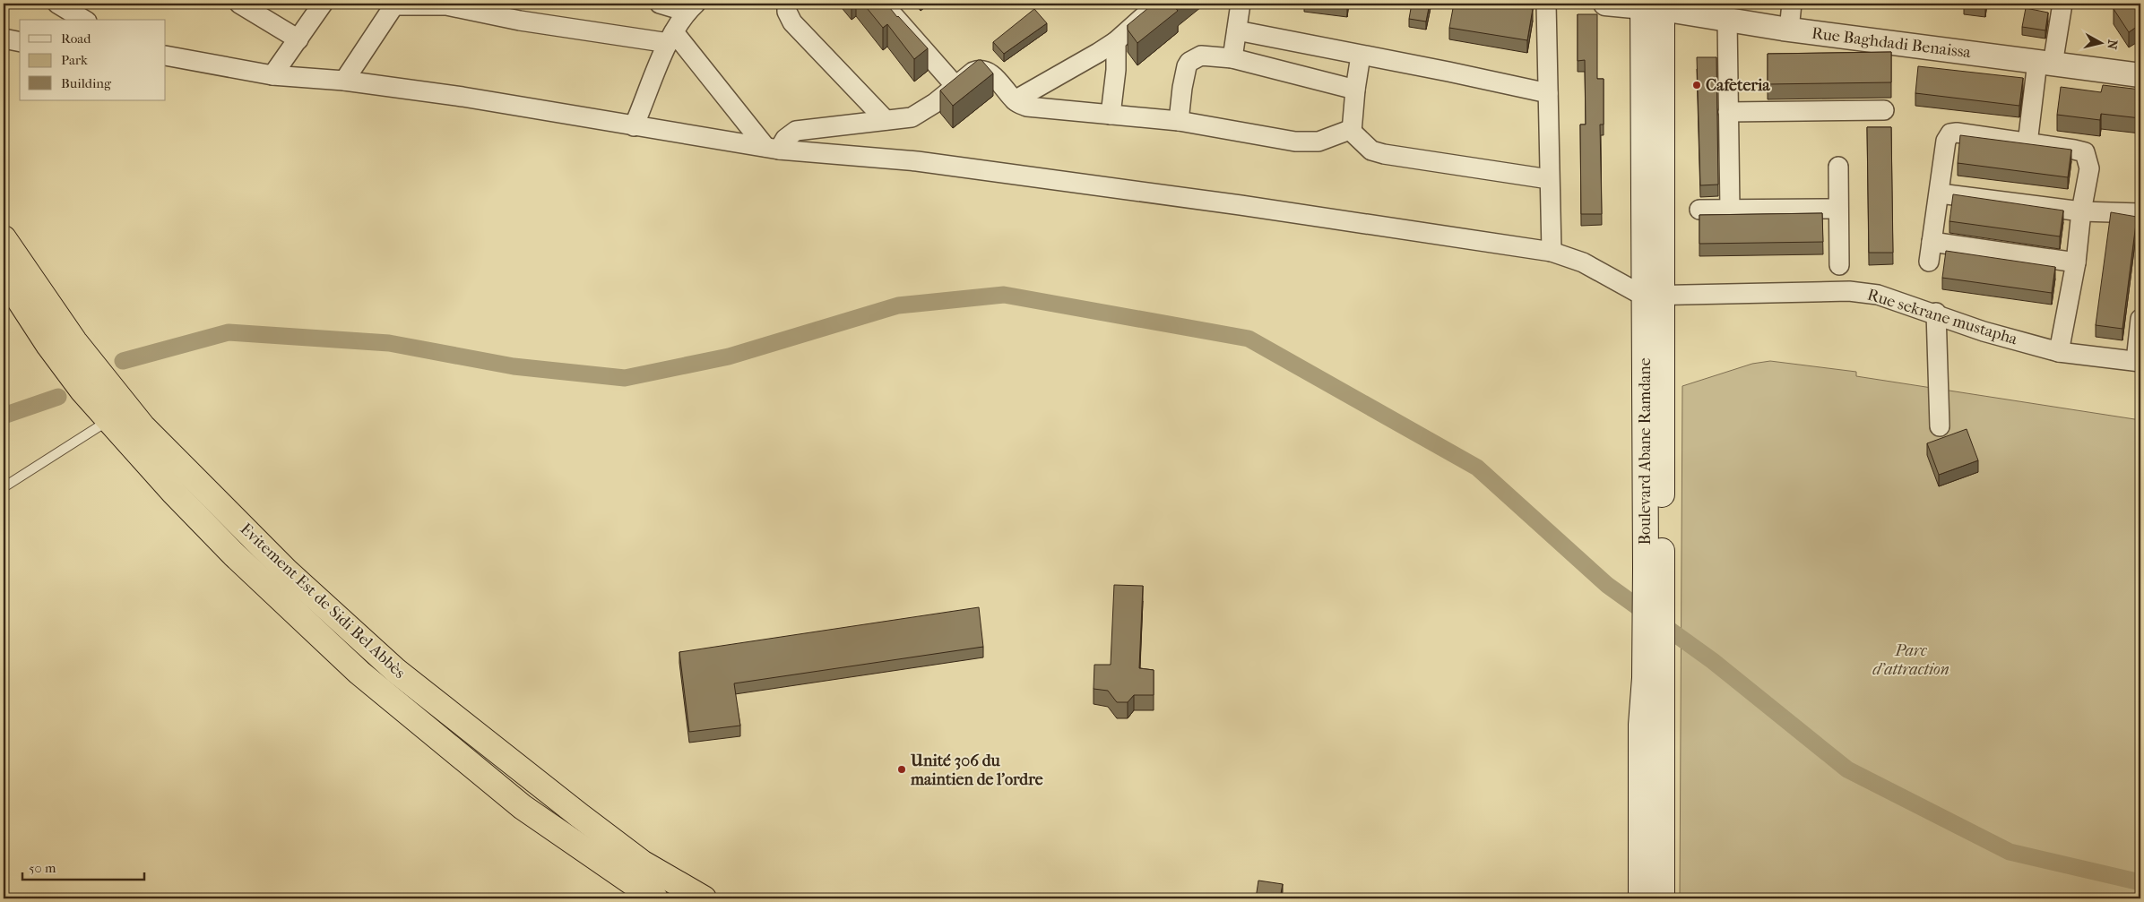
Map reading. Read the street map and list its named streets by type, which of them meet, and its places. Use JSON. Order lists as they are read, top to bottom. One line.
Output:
{"streets":{"highway":["Evitement Est de Sidi Bel Abbès"],"main road":["Boulevard Abane Ramdane"],"street":["Rue Baghdadi Benaissa","Rue sekrane mustapha"]},"crossings":[["Rue Baghdadi Benaissa","Boulevard Abane Ramdane"],["Rue sekrane mustapha","Boulevard Abane Ramdane"]],"parks":["Parc d'attraction"],"places":["Cafeteria","Unité 306 du maintien de l'ordre"],"legend":["Road","Park","Building"],"scale_bar":"50 m","north":"right"}
